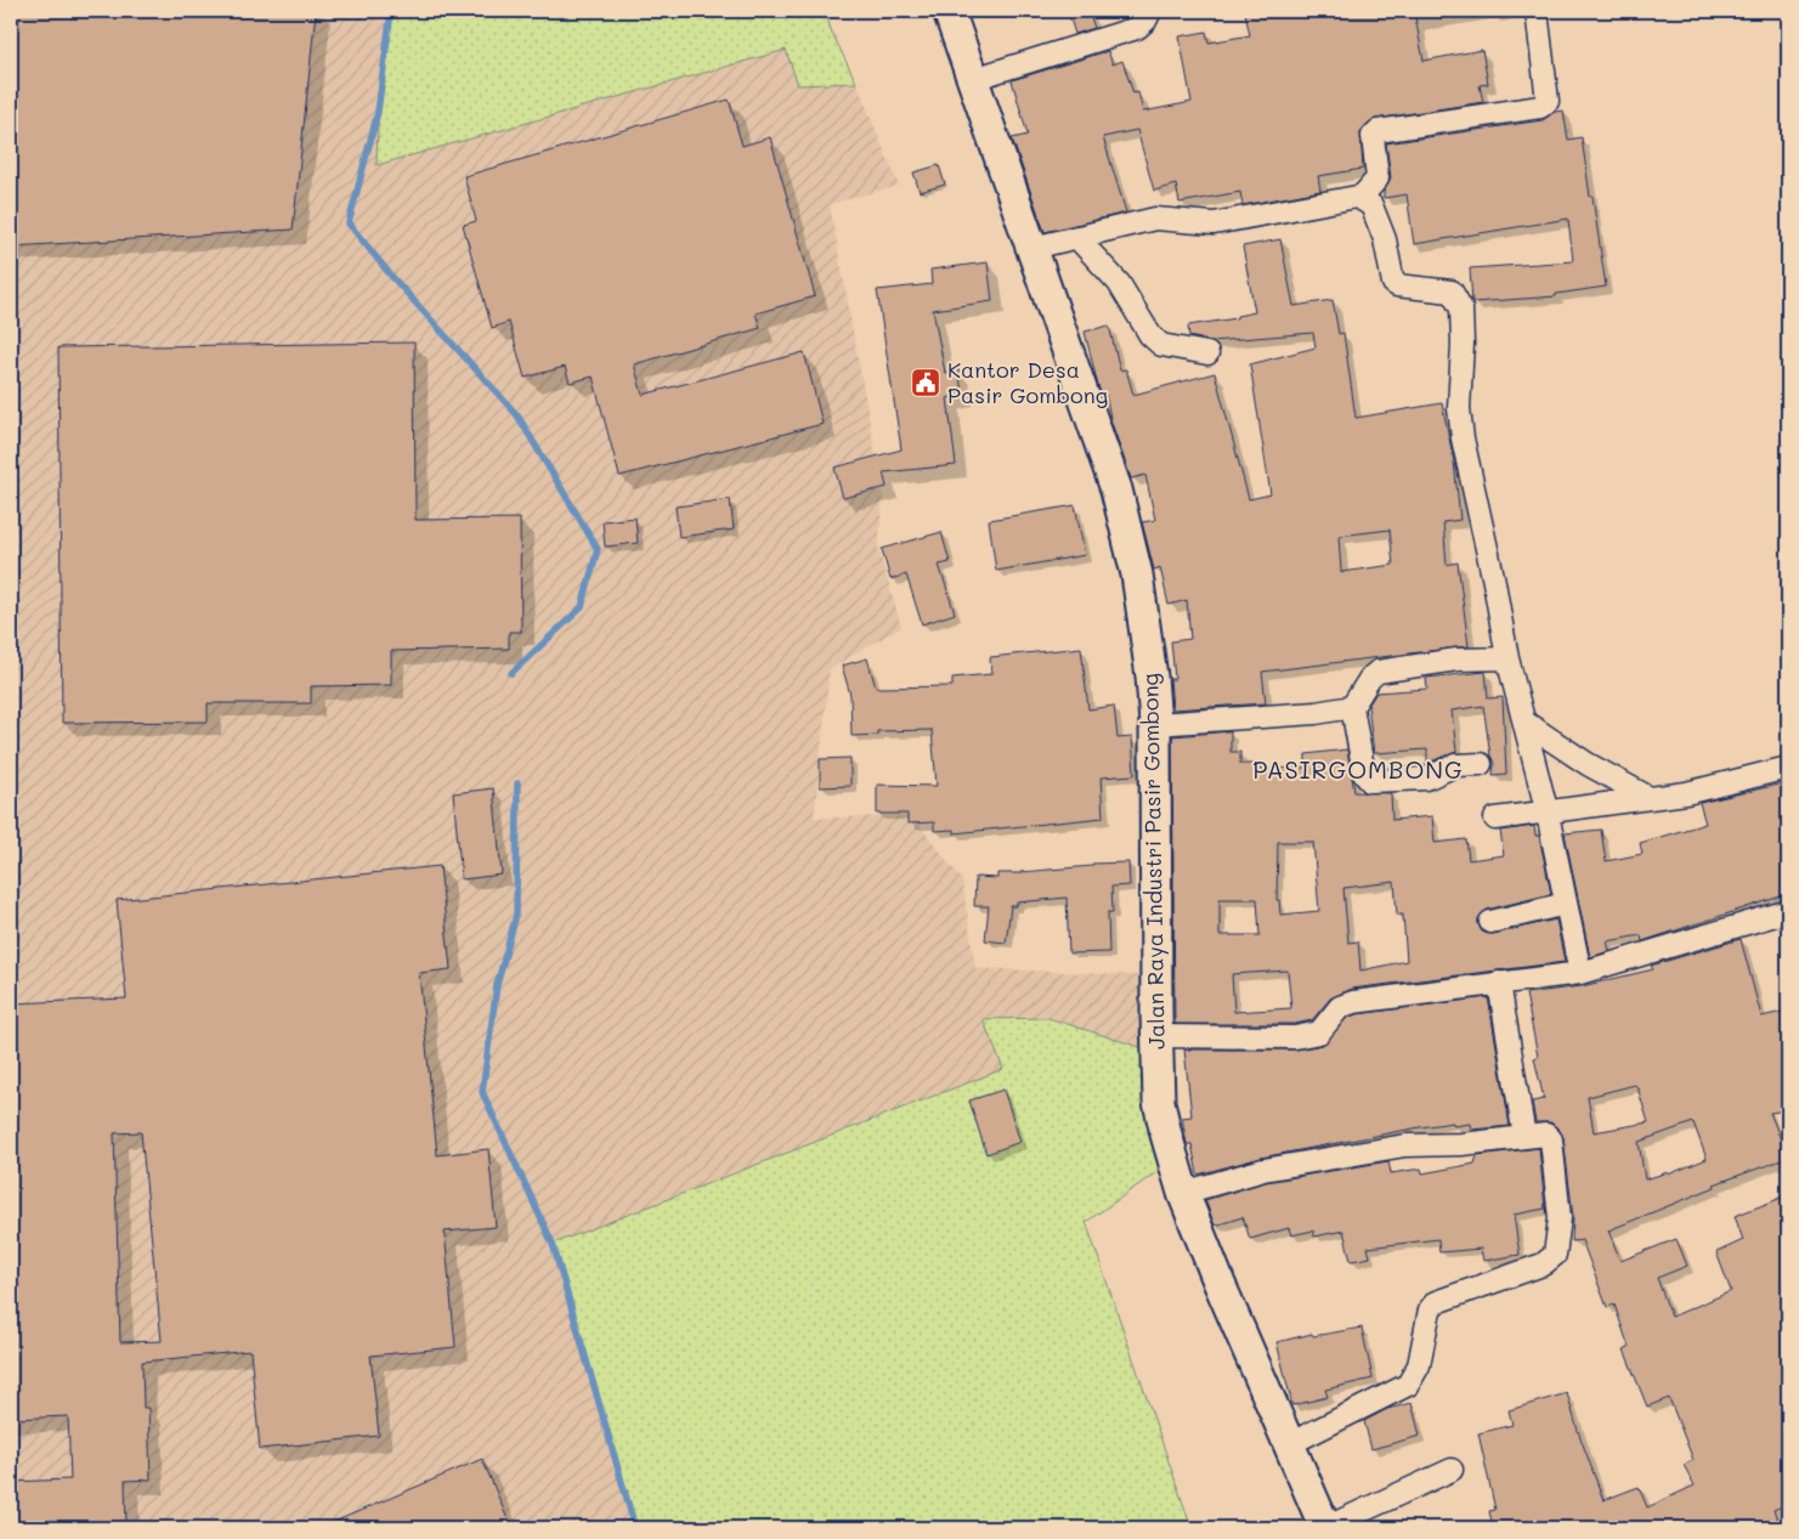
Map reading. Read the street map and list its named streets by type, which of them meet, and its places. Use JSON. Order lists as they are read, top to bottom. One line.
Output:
{"streets":{"main road":["Jalan Raya Industri Pasir Gombong"]},"districts":["PASIRGOMBONG"],"places":{"public building":["Kantor Desa Pasir Gombong"]}}
